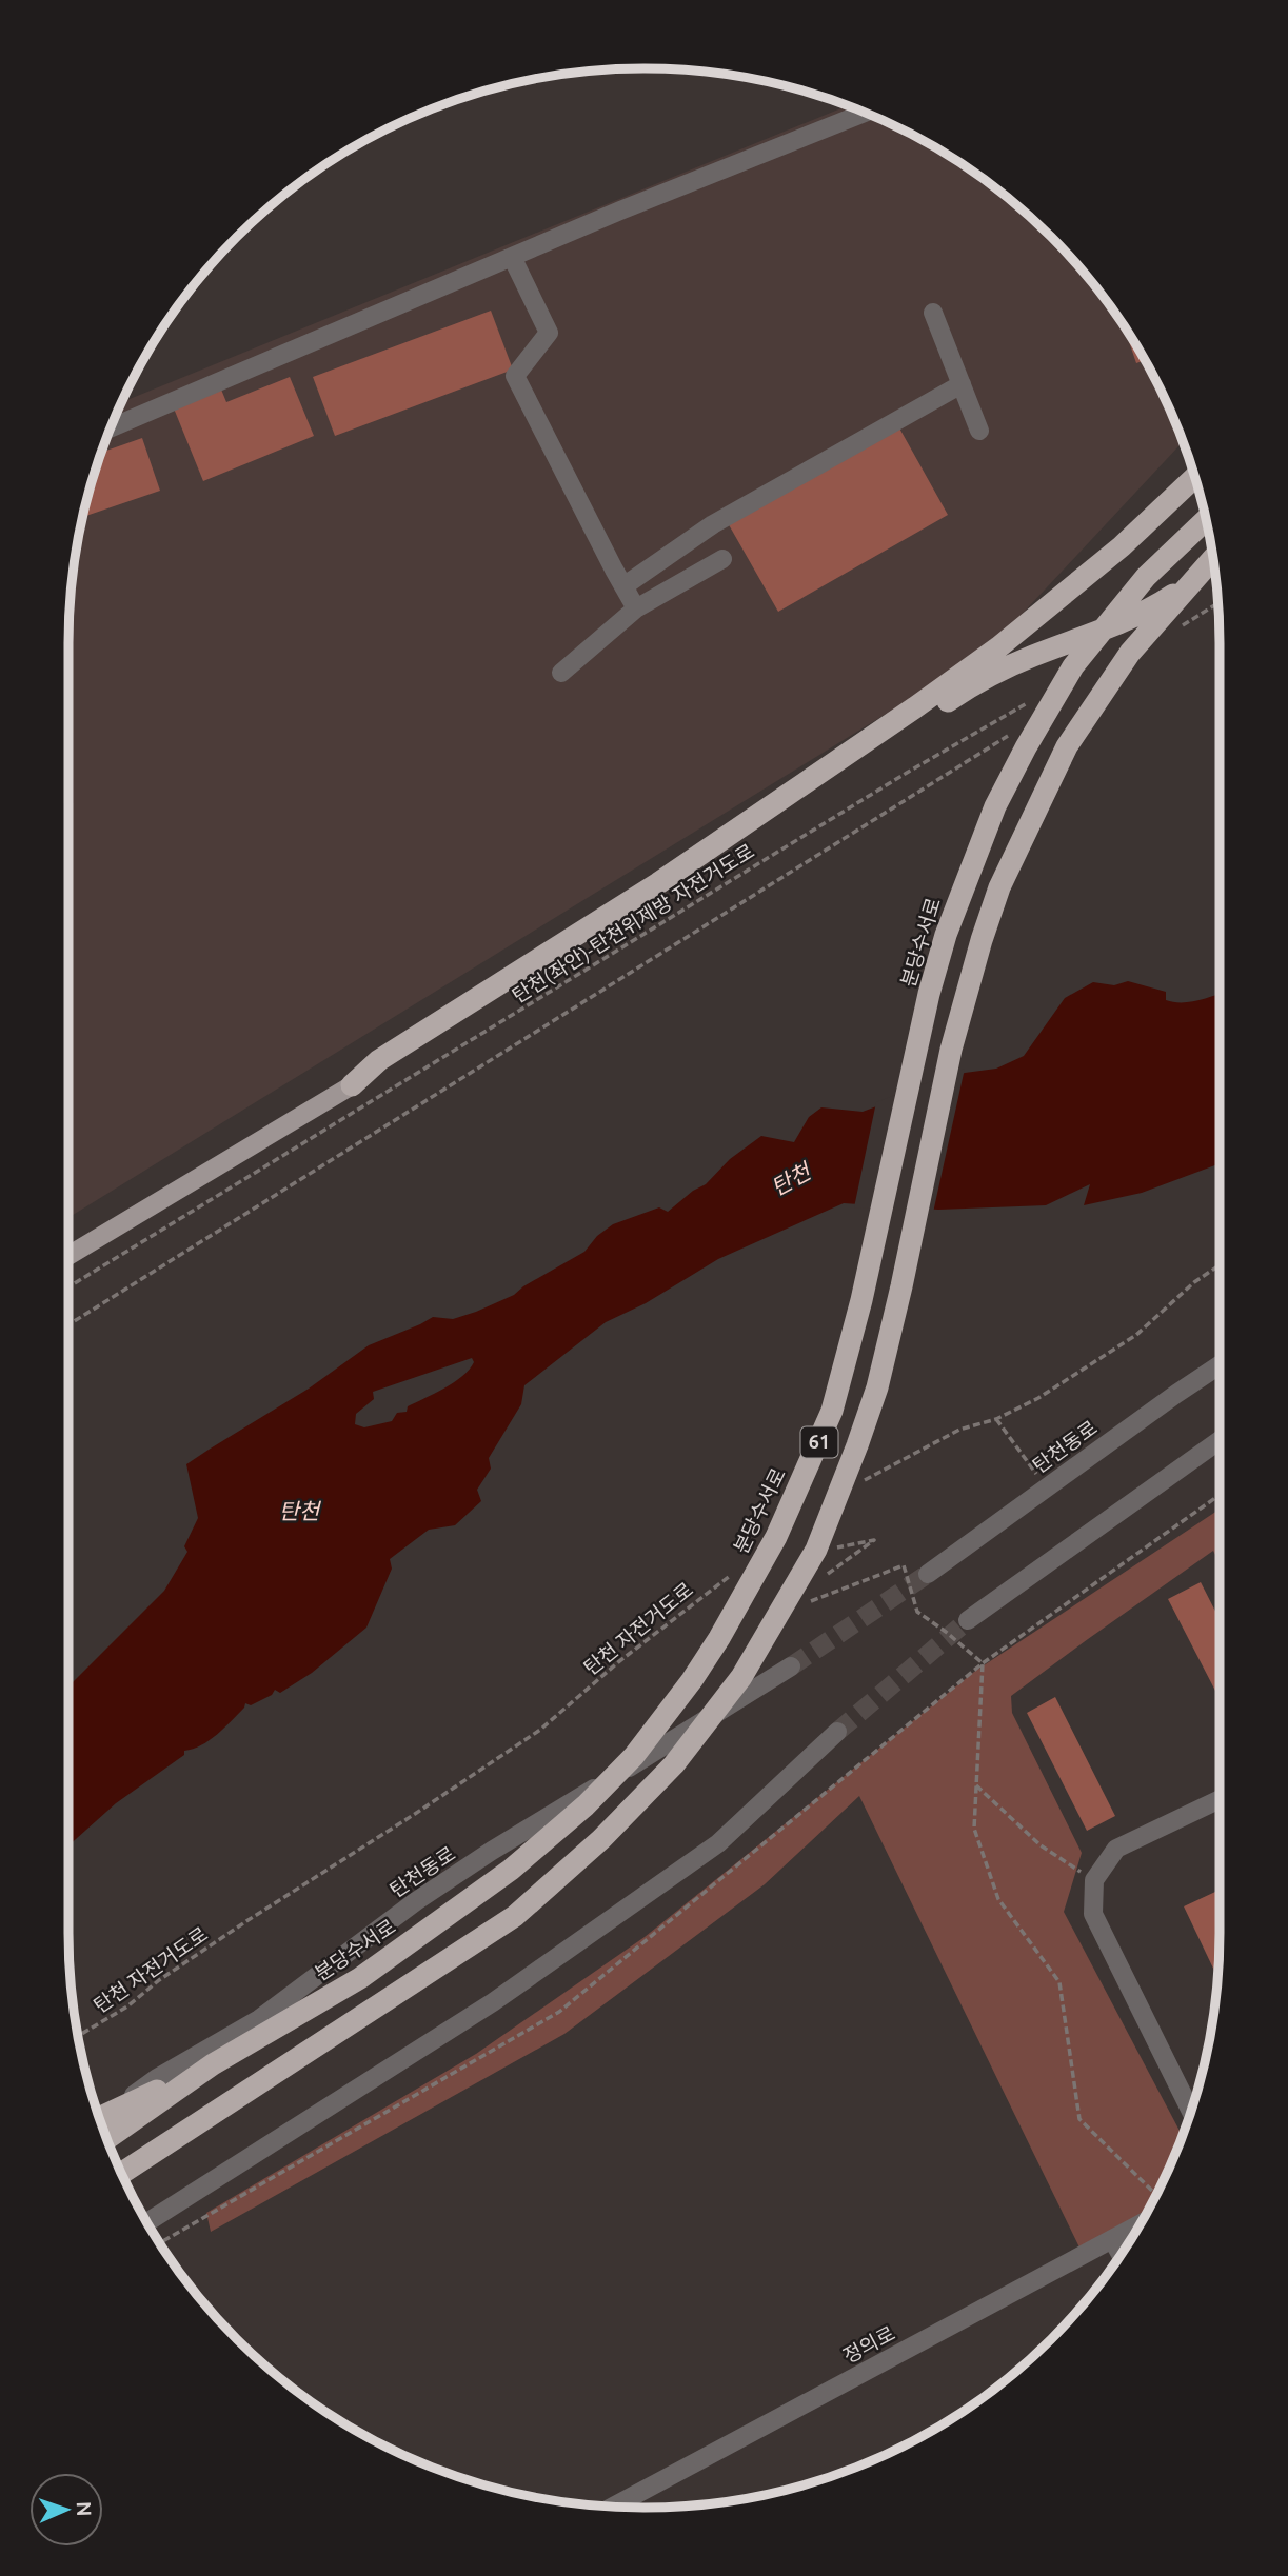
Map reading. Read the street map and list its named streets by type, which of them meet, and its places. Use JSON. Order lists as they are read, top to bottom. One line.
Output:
{"streets":{"highway":["분당수서로","61"],"street":["탄천동로","정의로"],"path":["탄천(좌안)-탄천위제방 자전거도로","탄천 자전거도로"]},"water":["탄천"],"north":"right"}
